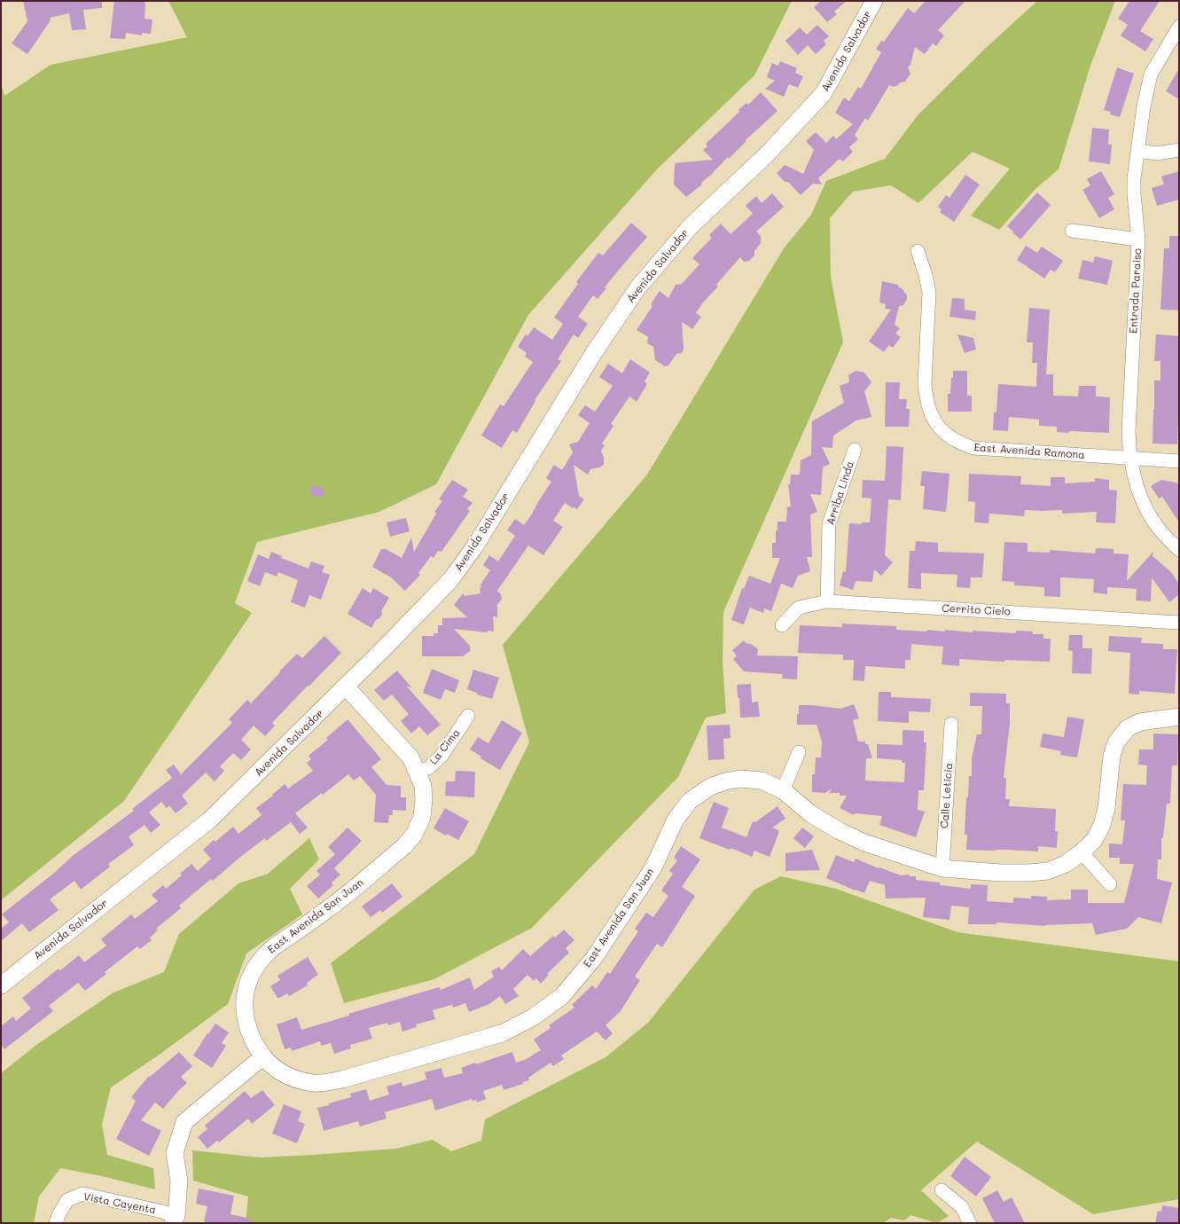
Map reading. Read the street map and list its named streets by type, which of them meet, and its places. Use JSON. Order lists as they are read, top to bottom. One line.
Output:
{"streets":{"street":["Avenida Salvador","Entrada Paraiso","East Avenida Ramona","Arriba Linda","Cerrito Cielo","La Cima","Calle Leticia","East Avenida San Juan","Vista Cayenta"]},"crossings":[["Avenida Salvador","East Avenida San Juan"],["Entrada Paraiso","East Avenida Ramona"],["Arriba Linda","Cerrito Cielo"],["La Cima","East Avenida San Juan"],["Calle Leticia","East Avenida San Juan"]]}
